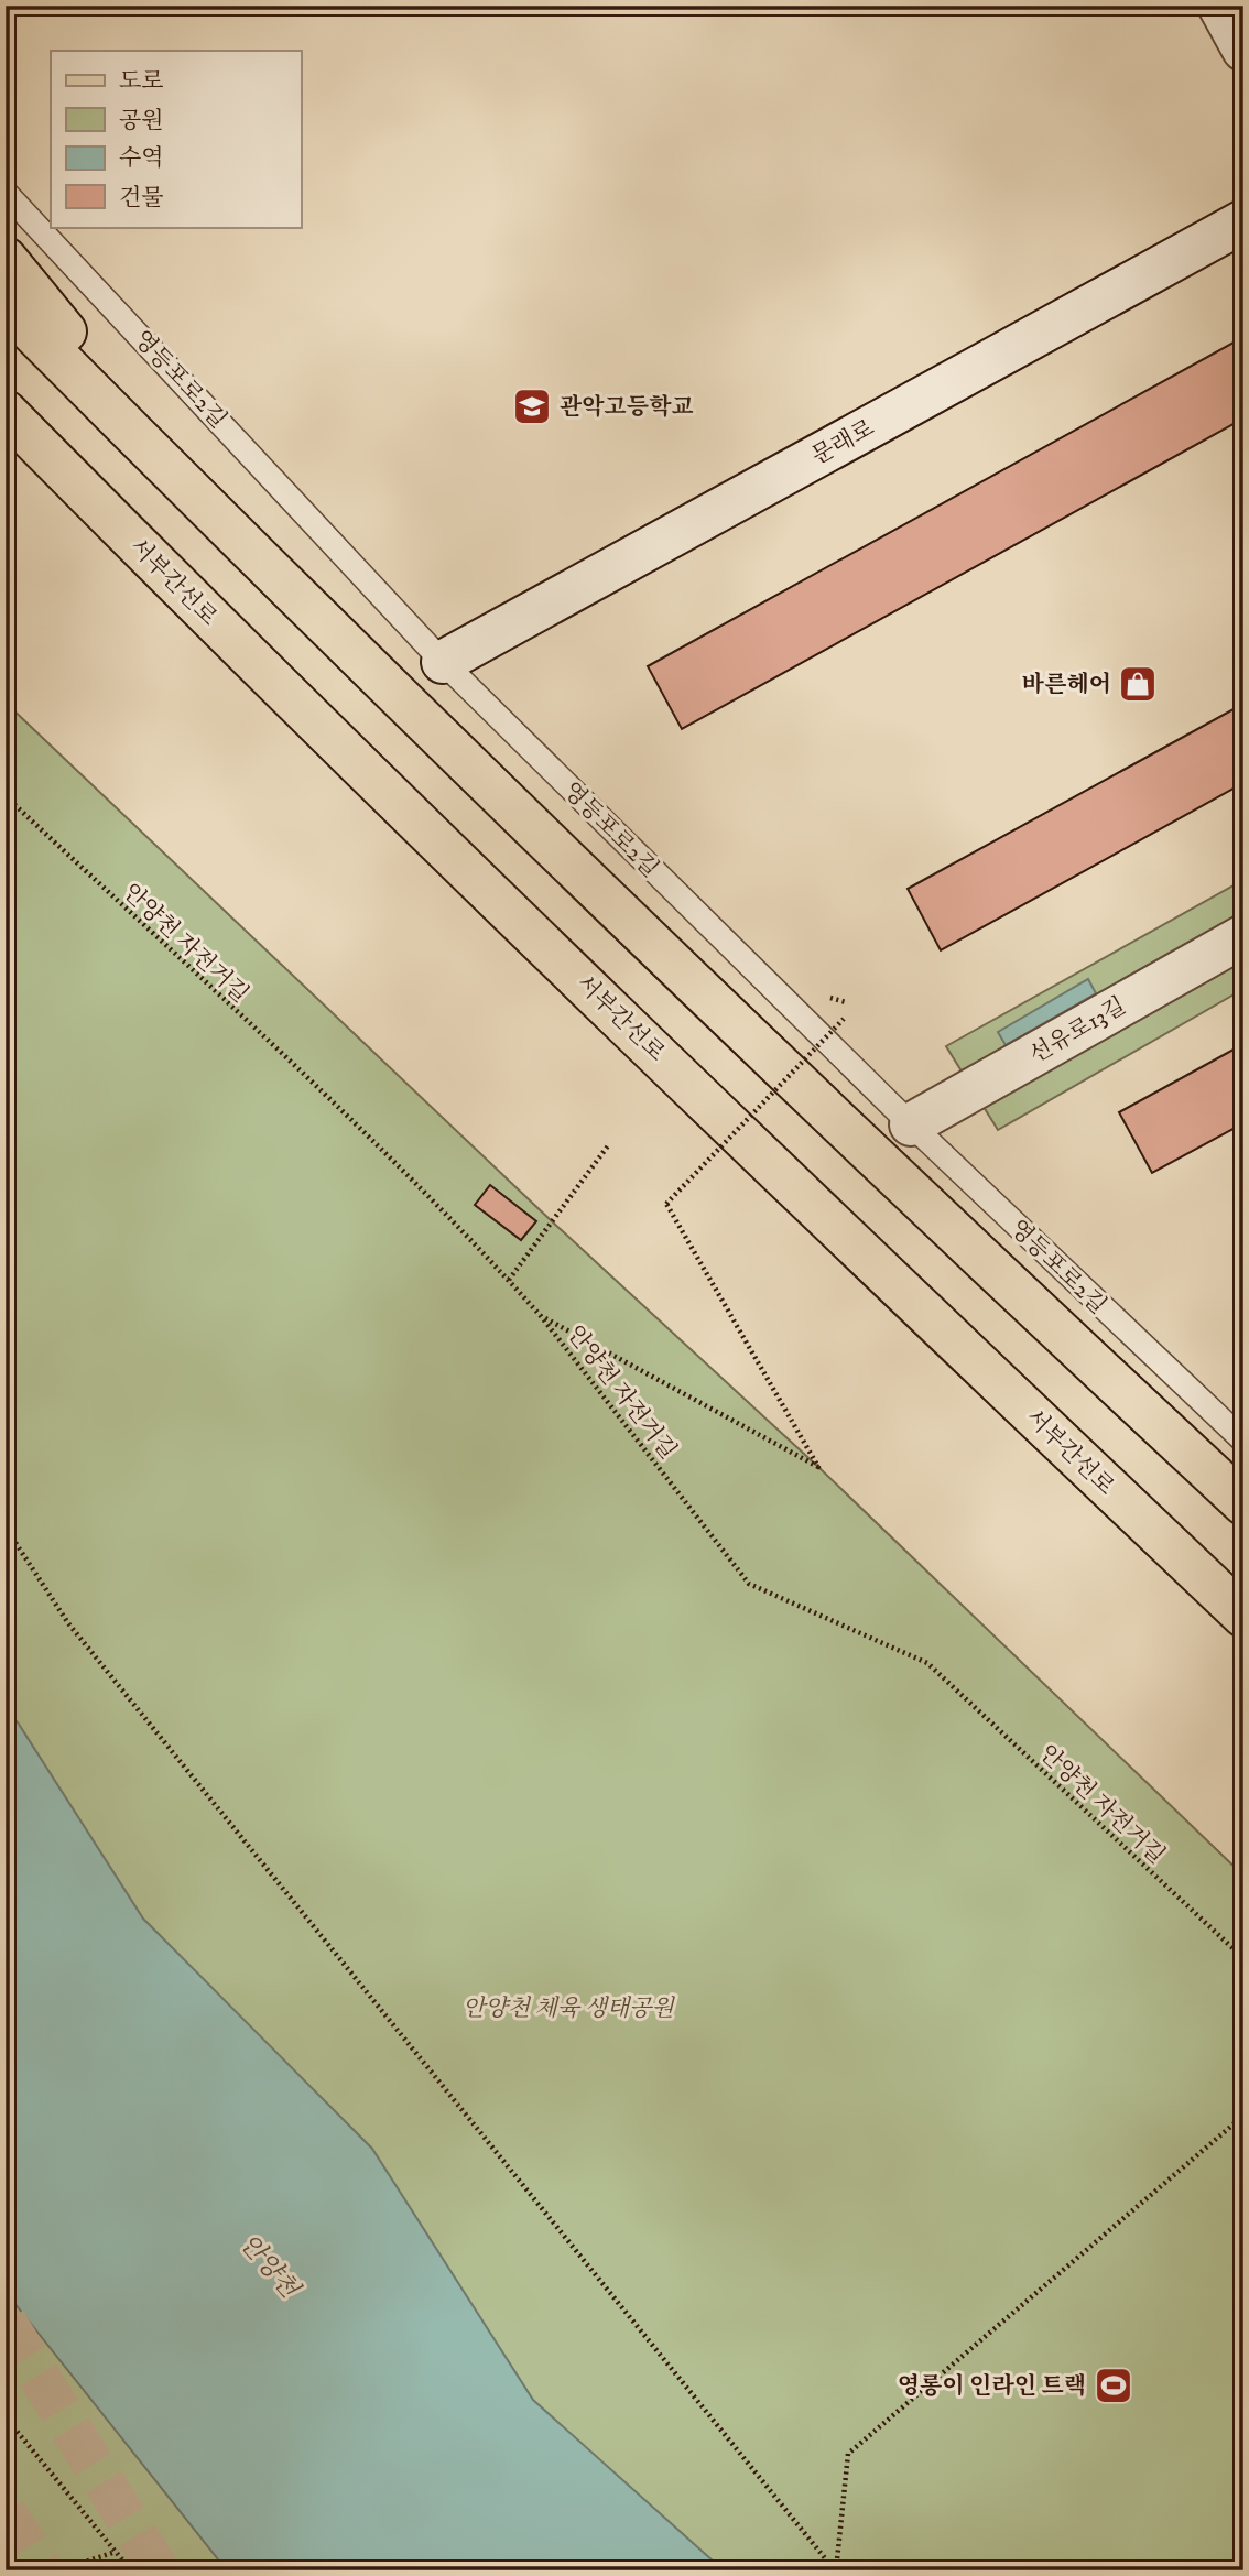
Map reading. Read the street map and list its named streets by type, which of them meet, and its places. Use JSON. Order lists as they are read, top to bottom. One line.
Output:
{"streets":{"main road":["서부간선로"],"street":["문래로","선유로13길"],"lane":["영등포로2길"],"path":["안양천 자전거길"]},"crossings":[["영등포로2길","문래로"],["영등포로2길","선유로13길"]],"water":["안양천"],"parks":["안양천 체육 생태공원"],"places":{"school or university":["관악고등학교"],"shop":["바른헤어"],"sports":["영롱이 인라인 트랙"]},"legend":["도로","공원","수역","건물"]}
